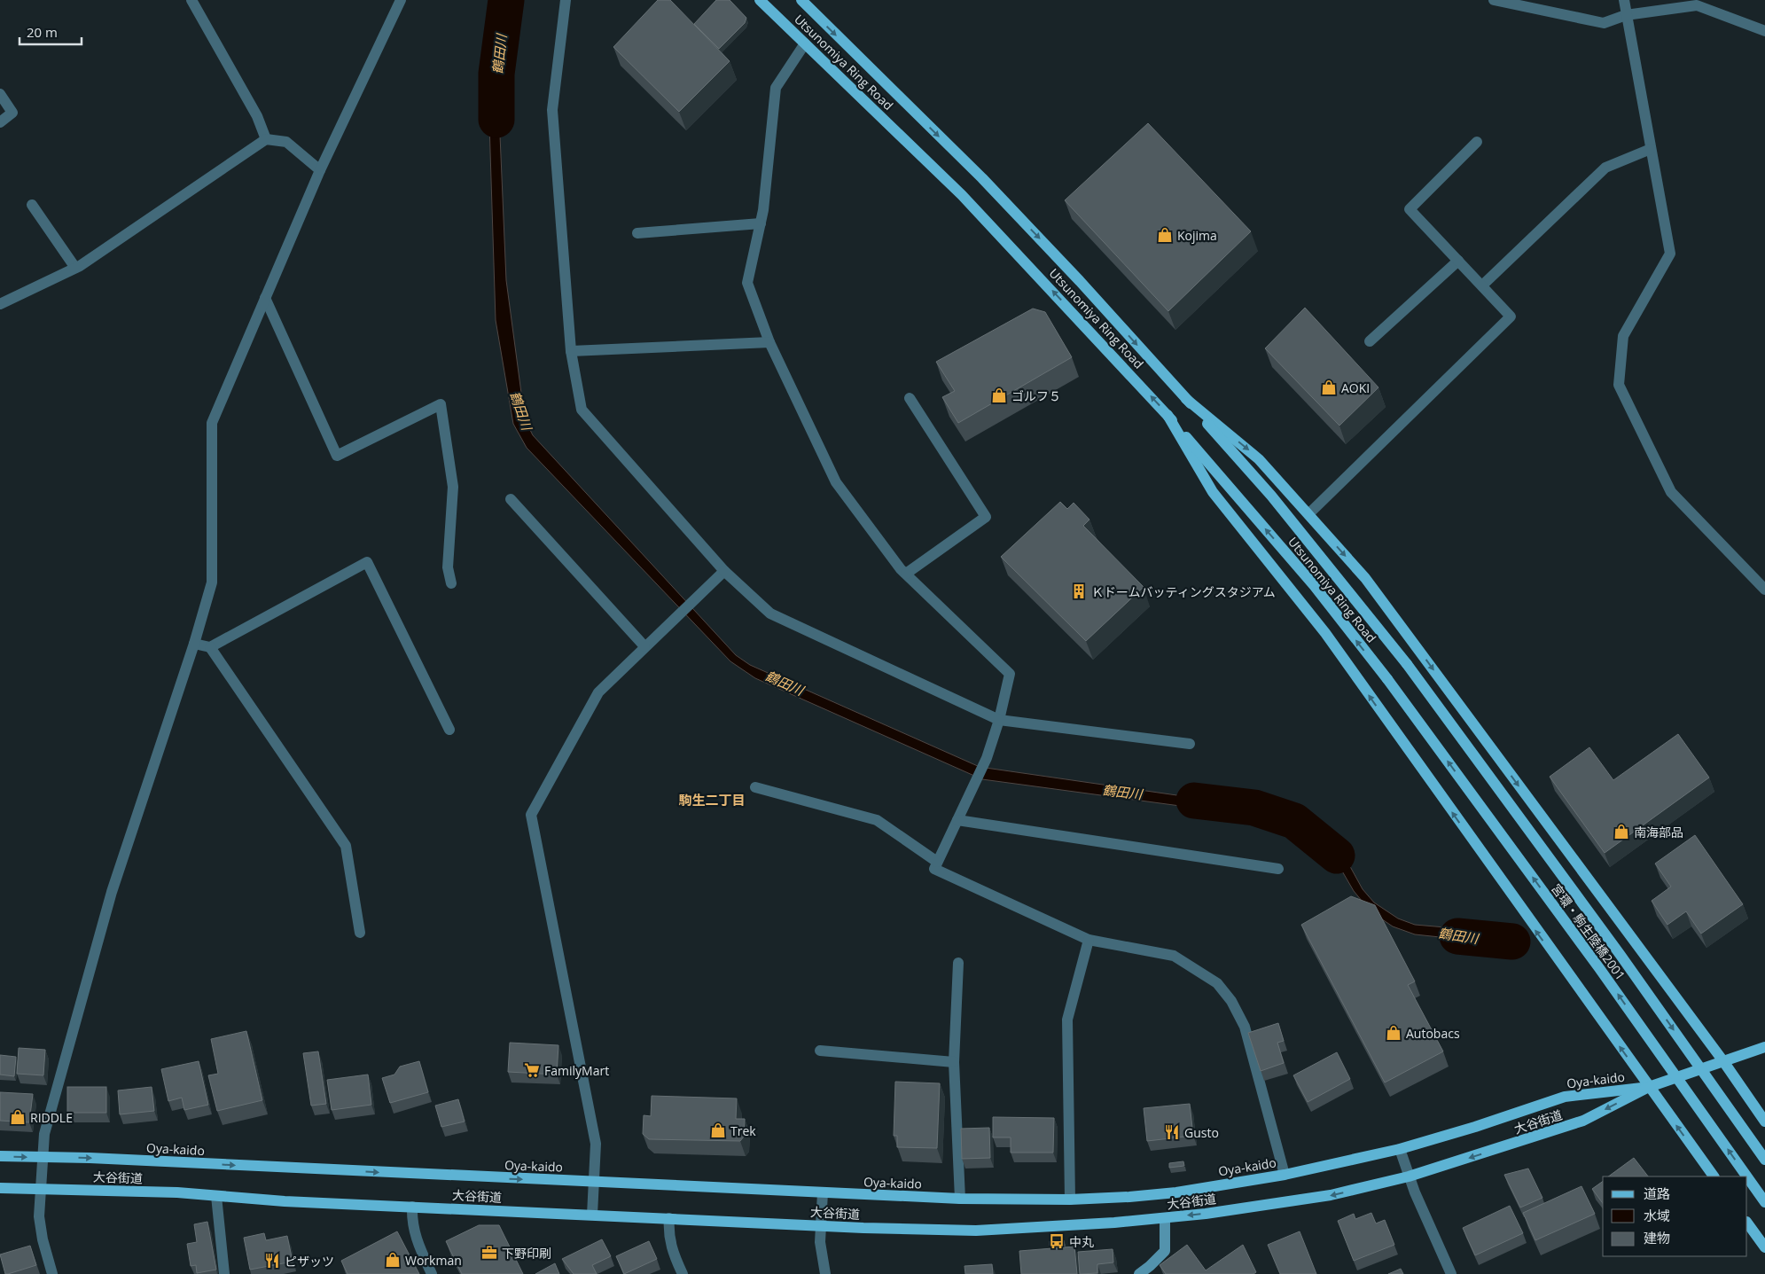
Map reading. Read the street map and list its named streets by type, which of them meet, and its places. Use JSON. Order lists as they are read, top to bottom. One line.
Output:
{"streets":{"main road":["Utsunomiya Ring Road","宮環・駒生陸橋2001","Oya-kaido","大谷街道"]},"crossings":[["Utsunomiya Ring Road","宮環・駒生陸橋2001"],["Oya-kaido","大谷街道"]],"districts":["駒生二丁目"],"water":["鶴田川"],"places":{"shop":["Kojima","AOKI","ゴルフ５","南海部品","Autobacs","RIDDLE","Trek","Workman"],"building":["Ｋドームバッティングスタジアム"],"supermarket":["FamilyMart"],"restaurant":["Gusto","ピザッツ"],"bus stop":["中丸"],"office":["下野印刷"]},"legend":["道路","水域","建物"],"scale_bar":"20 m"}
